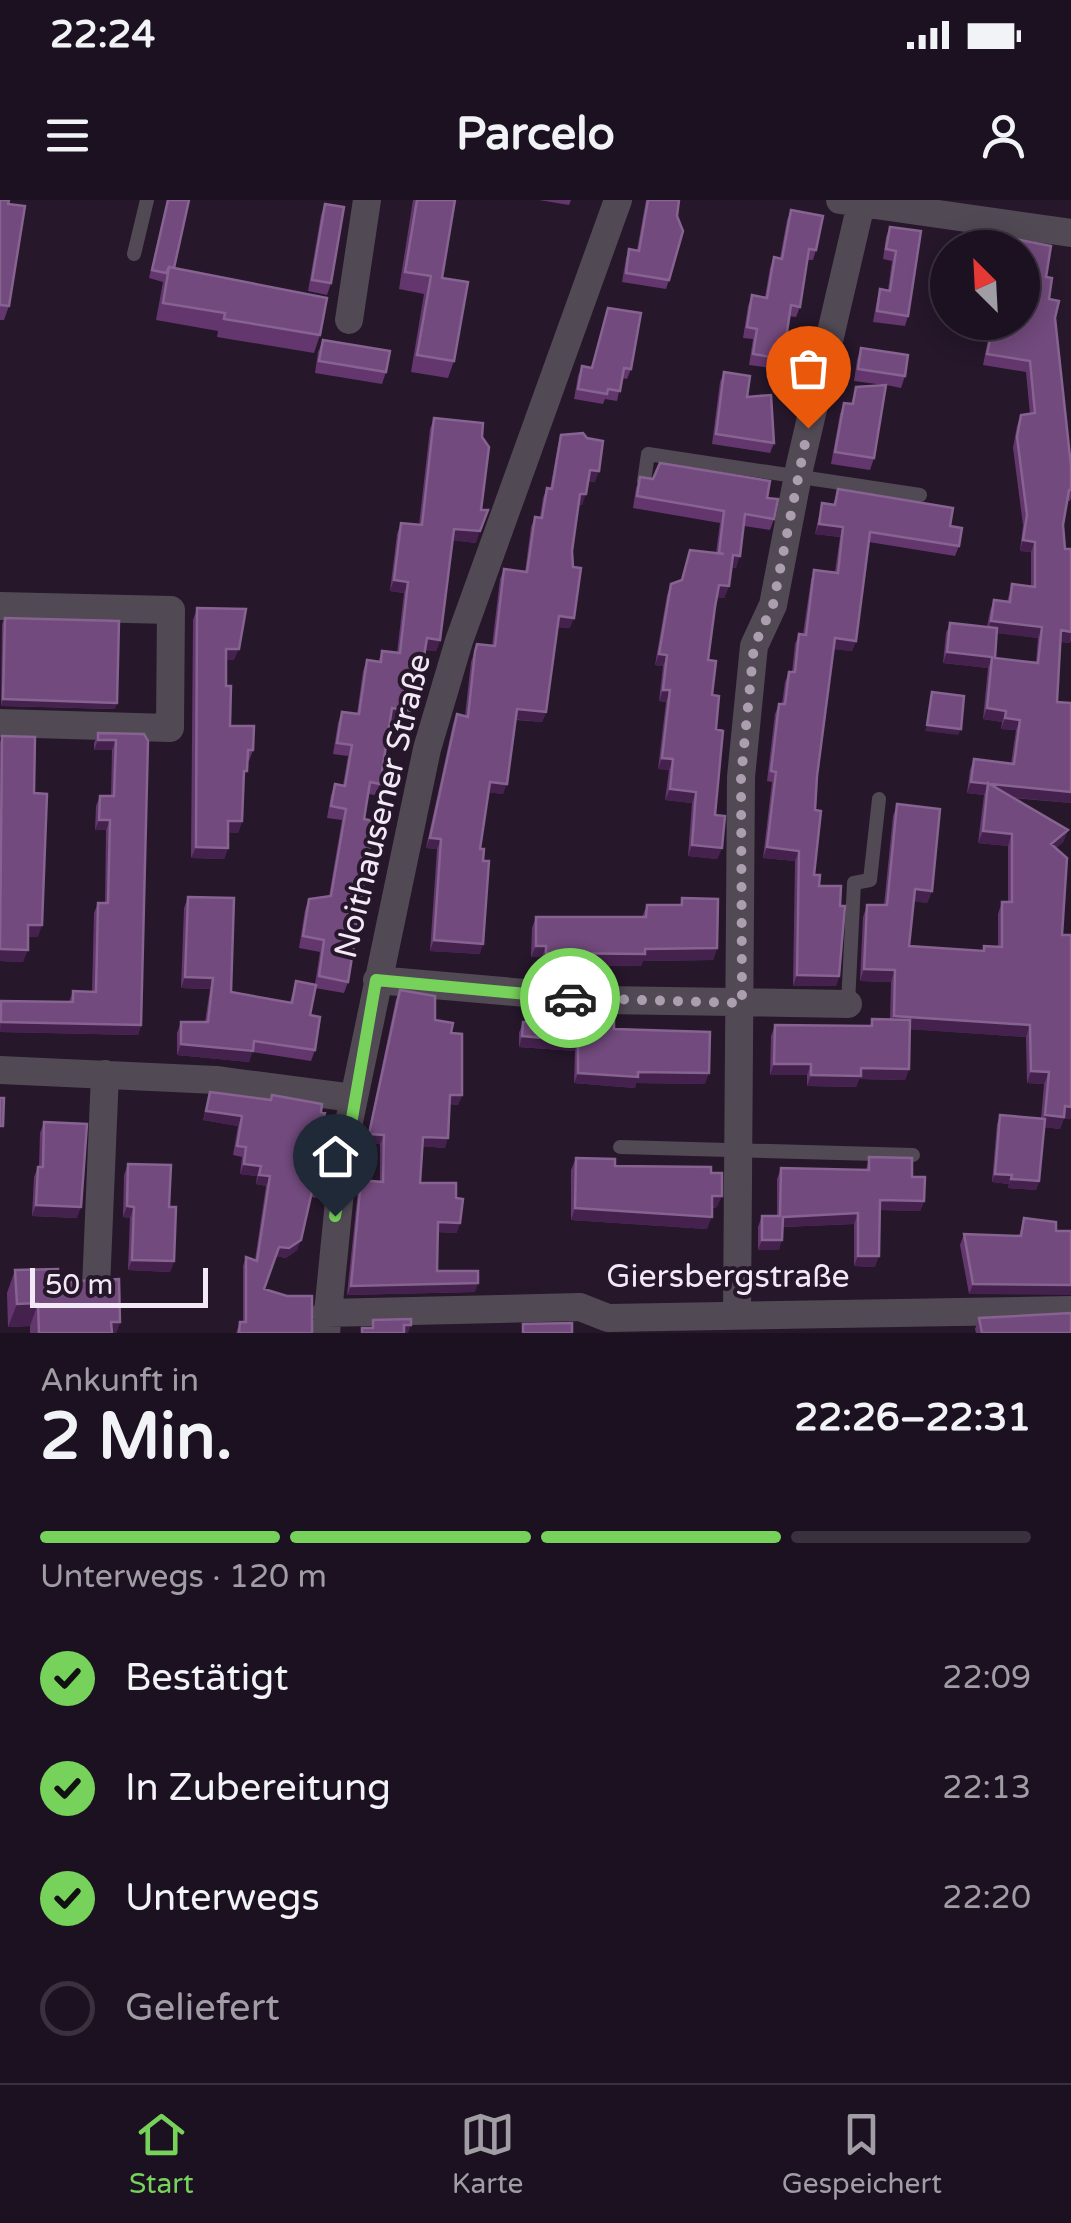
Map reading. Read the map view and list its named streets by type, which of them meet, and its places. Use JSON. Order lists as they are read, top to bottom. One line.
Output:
{"streets":{"street":["Noithausener Straße","Giersbergstraße"]},"crossings":[["Noithausener Straße","Giersbergstraße"]],"scale_bar":"50 m","north":"top left","page":{"status":"22:24","header":"Parcelo","scale":"50 m","heading":["2 Min.","Ankunft in","22:26–22:31"],"bar":"Unterwegs · 120 m","list":[["Bestätigt","22:09"],["In Zubereitung","22:13"],["Unterwegs","22:20"],"Geliefert"],"tabs":["Start","Karte","Gespeichert"]}}
